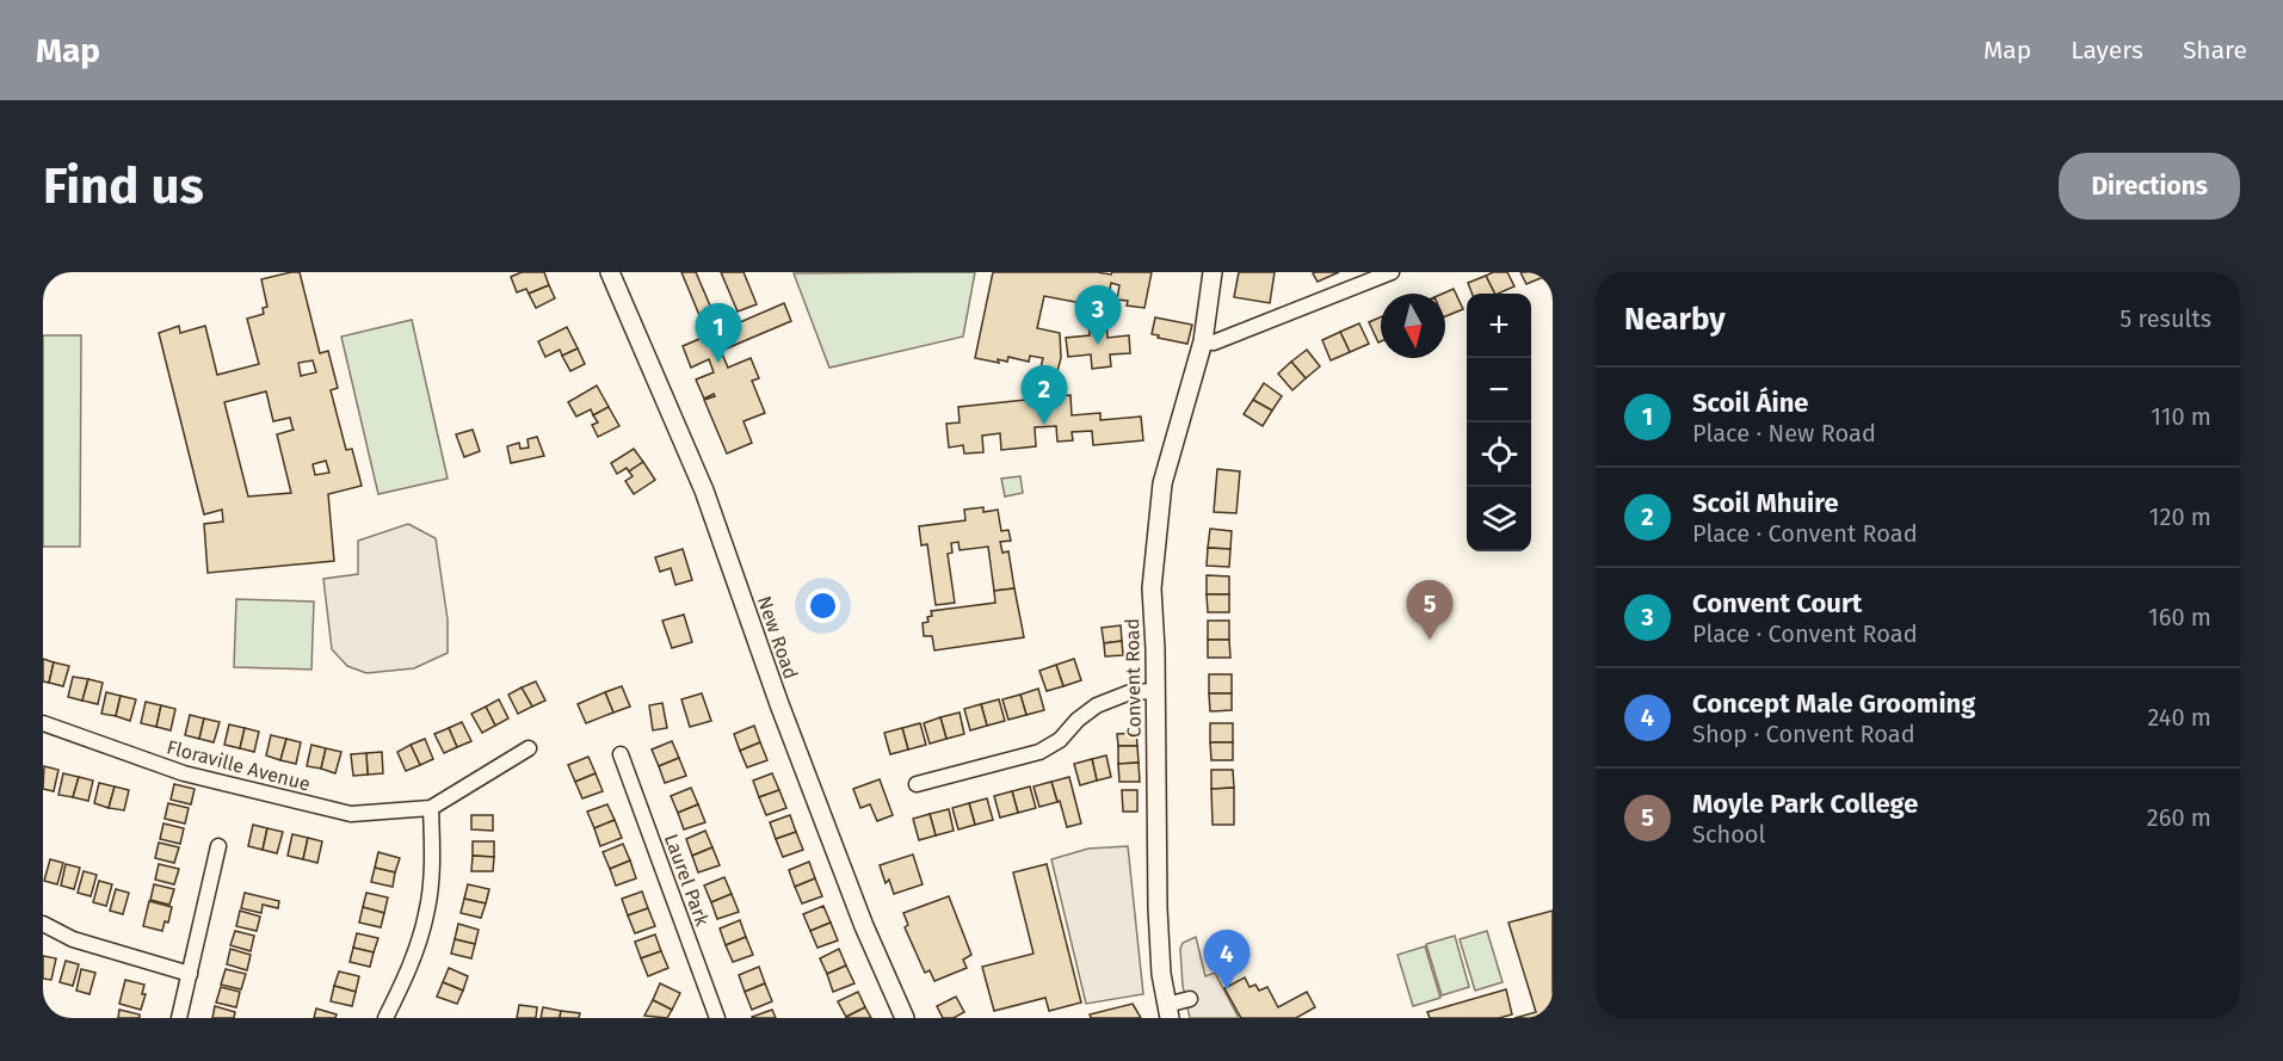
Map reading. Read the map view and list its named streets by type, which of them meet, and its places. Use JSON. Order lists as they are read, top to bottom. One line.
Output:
{"streets":{"street":["New Road","Convent Road","Floraville Avenue","Laurel Park"]},"north":"bottom","page":{"header":"Map","nav":["Map","Layers","Share"],"buttons":"Directions","title":"Find us","heading":["Nearby","5 results"],"pins":["3","1","2","5","4"],"map_buttons":["+","−"],"list":[{"mark":"1","name":"Scoil Áine","note":"Place · New Road","value":"110 m"},{"mark":"2","name":"Scoil Mhuire","note":"Place · Convent Road","value":"120 m"},{"mark":"3","name":"Convent Court","note":"Place · Convent Road","value":"160 m"},{"mark":"4","name":"Concept Male Grooming","note":"Shop · Convent Road","value":"240 m"},{"mark":"5","name":"Moyle Park College","note":"School","value":"260 m"}]}}
